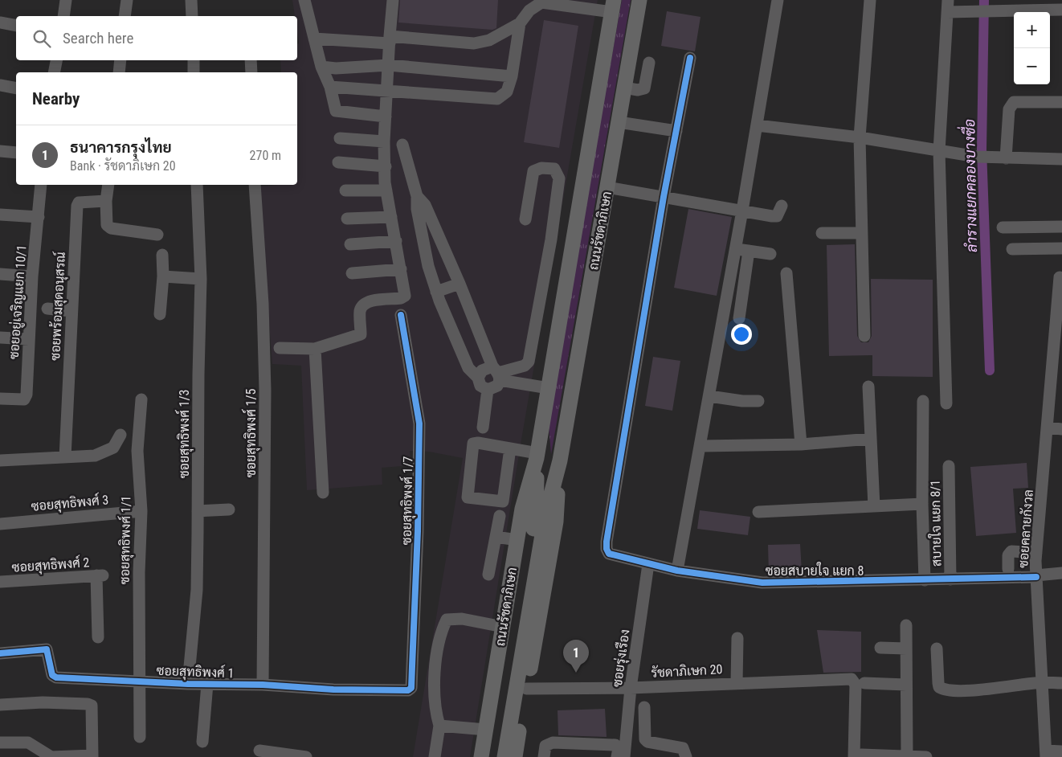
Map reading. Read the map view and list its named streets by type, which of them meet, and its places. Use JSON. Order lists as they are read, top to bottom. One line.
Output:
{"streets":{"main road":["ถนนรัชดาภิเษก"],"street":["ซอยอยู่เจริญแยก 10/1","ซอยพร้อมสุดอนุสรณ์","ซอยสุทธิพงศ์ 1/5","ซอยสุทธิพงศ์ 1/3","ซอยสุทธิพงศ์ 1/7","ซอยสุทธิพงศ์ 3","สบายใจ แยก 8/1","ซอยคลายกังวล","ซอยสุทธิพงศ์ 1/1","ซอยสุทธิพงศ์ 2","ซอยสบายใจ แยก 8","ซอยรุ่งเรือง","รัชดาภิเษก 20","ซอยสุทธิพงศ์ 1"]},"crossings":[["ถนนรัชดาภิเษก","รัชดาภิเษก 20"],["ซอยสุทธิพงศ์ 1/5","ซอยสุทธิพงศ์ 1"],["ซอยสุทธิพงศ์ 1/3","ซอยสุทธิพงศ์ 1"],["ซอยสุทธิพงศ์ 1/7","ซอยสุทธิพงศ์ 1"],["ซอยสุทธิพงศ์ 3","ซอยสุทธิพงศ์ 1/1"],["สบายใจ แยก 8/1","ซอยสบายใจ แยก 8"],["ซอยคลายกังวล","ซอยสบายใจ แยก 8"],["ซอยสุทธิพงศ์ 1/1","ซอยสุทธิพงศ์ 1"],["ซอยสบายใจ แยก 8","ซอยรุ่งเรือง"],["ซอยรุ่งเรือง","รัชดาภิเษก 20"]],"water":["ลำรางแยกคลองบางซื่อ"],"page":{"map_buttons":["+","−"],"search":"Search here","heading":"Nearby","list":[{"mark":"1","name":"ธนาคารกรุงไทย","note":"Bank · รัชดาภิเษก 20","value":"270 m"}],"pins":"1"}}
